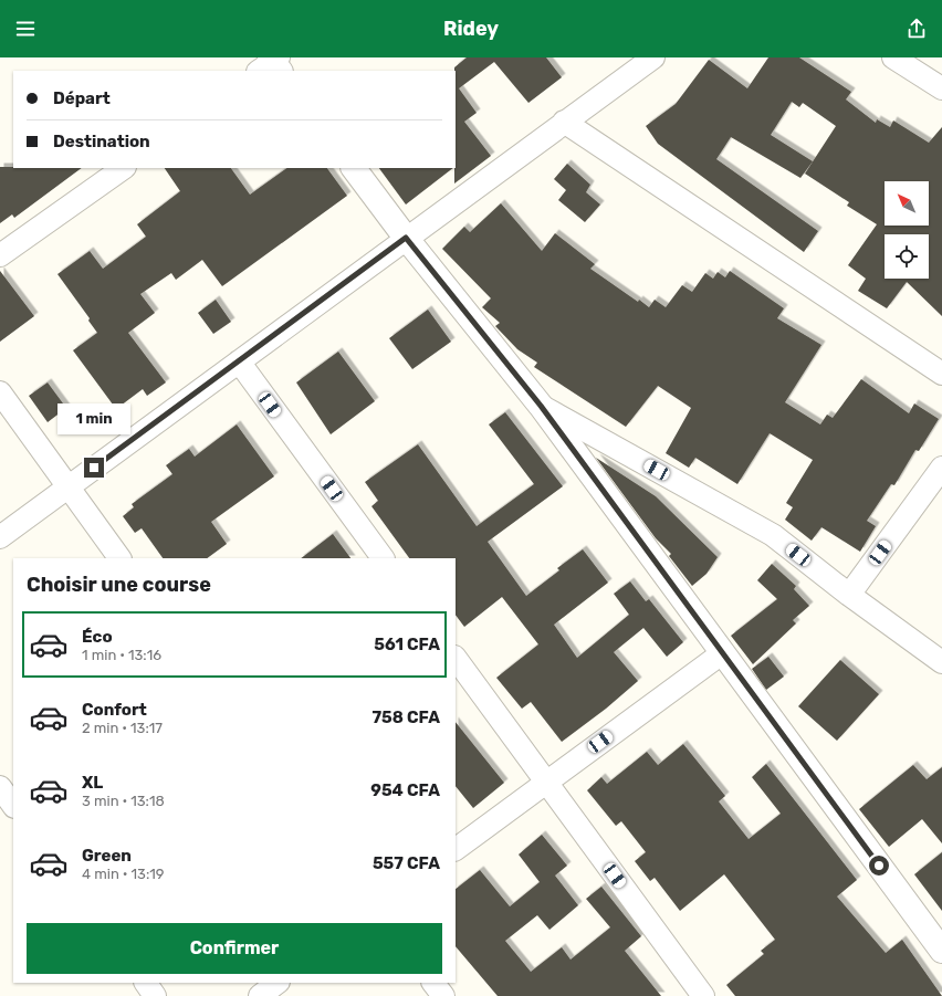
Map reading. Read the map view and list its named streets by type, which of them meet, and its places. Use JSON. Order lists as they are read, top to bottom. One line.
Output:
{"north":"top left","page":{"header":"Ridey","banner":["Départ","Destination"],"bubble":"1 min","heading":"Choisir une course","list":[{"name":"Éco","note":"1 min · 13:16","value":"561 CFA"},{"name":"Confort","note":"2 min · 13:17","value":"758 CFA"},{"name":"XL","note":"3 min · 13:18","value":"954 CFA"},{"name":"Green","note":"4 min · 13:19","value":"557 CFA"}],"buttons":"Confirmer"}}
